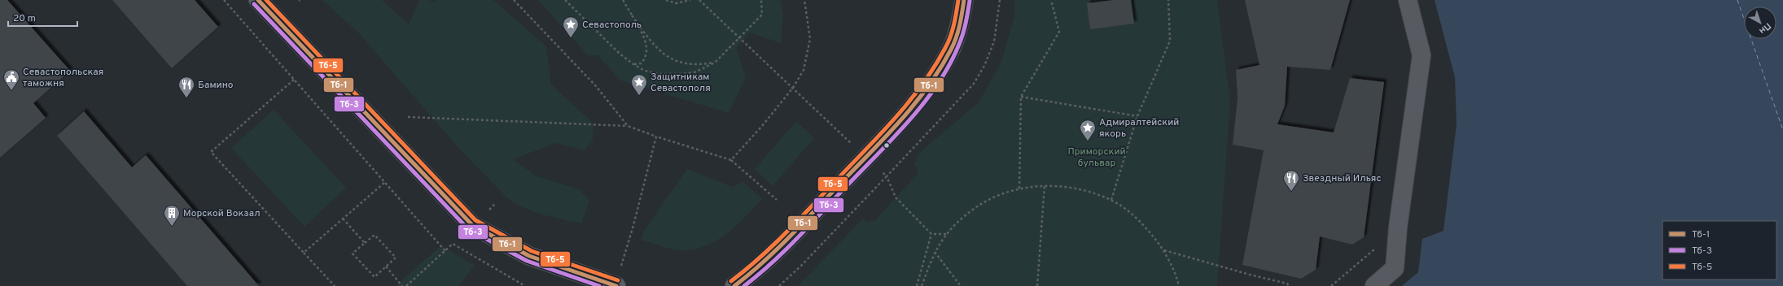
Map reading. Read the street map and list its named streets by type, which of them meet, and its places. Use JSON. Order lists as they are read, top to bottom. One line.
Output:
{"parks":["Приморский бульвар"],"places":{"place":["Севастополь","Защитникам Севастополя","Адмиралтейский якорь"],"public building":["Севастопольская таможня"],"restaurant":["Бамино","Звездный Ильяс"],"building":["Морской Вокзал"]},"lines":["transit line Тб-1","transit line Тб-5","transit line Тб-3"],"legend":["Тб-1","Тб-3","Тб-5"],"scale_bar":"20 m","north":"bottom right"}
